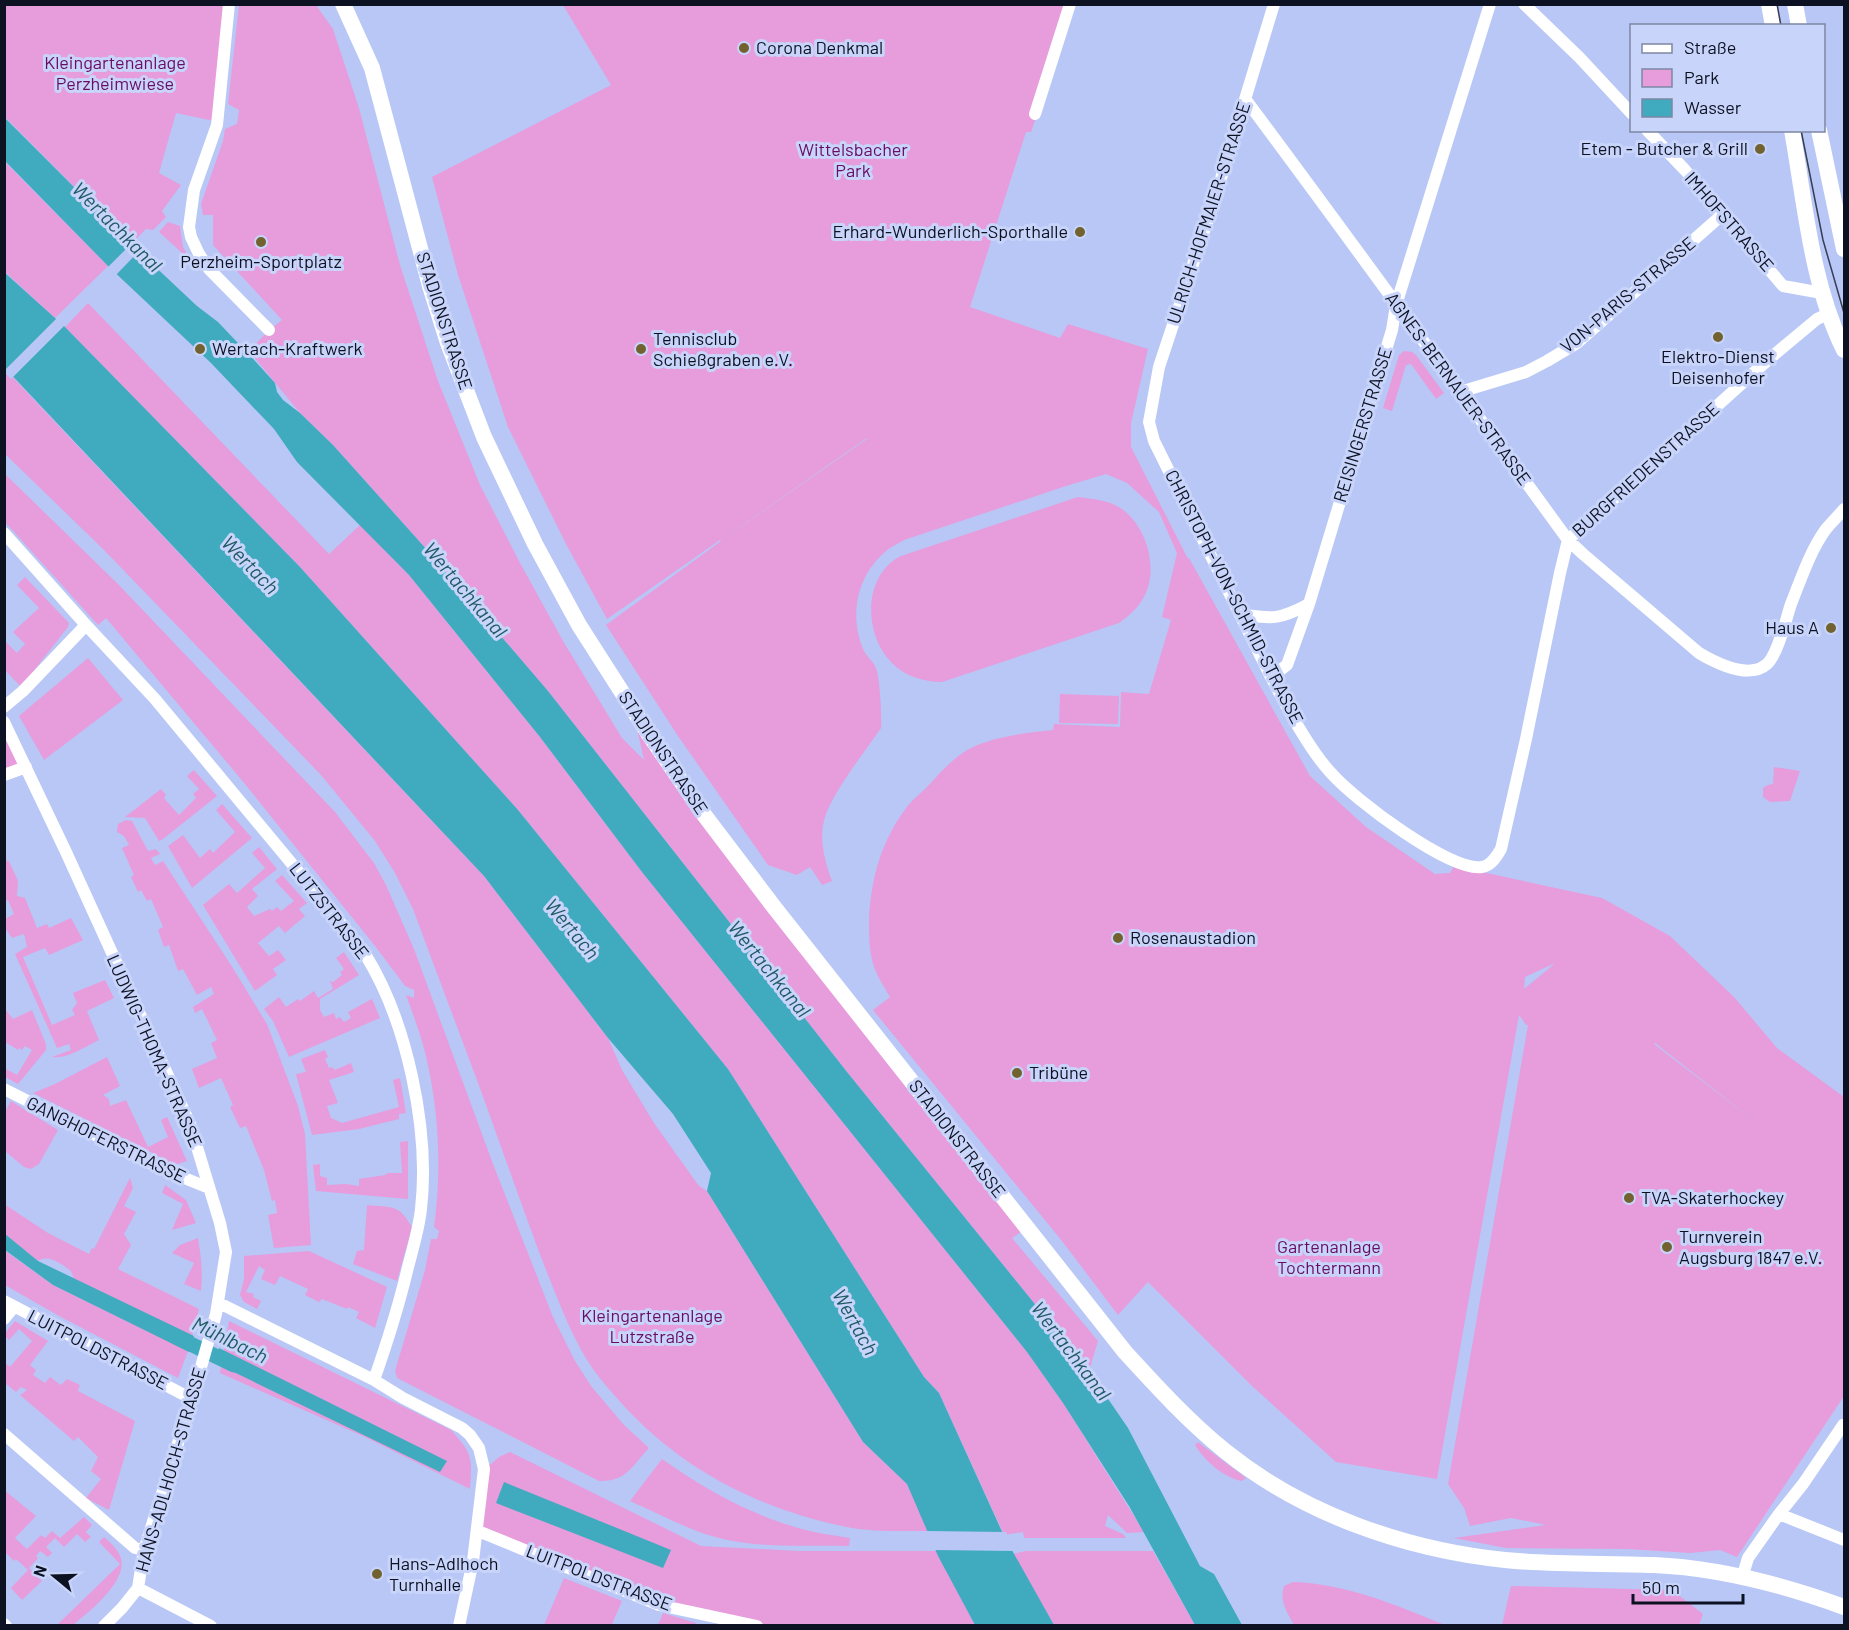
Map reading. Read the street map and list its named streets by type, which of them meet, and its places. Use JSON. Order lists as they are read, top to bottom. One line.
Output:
{"streets":{"street":["ULRICH-HOFMAIER-STRASSE","IMHOFSTRASSE","VON-PARIS-STRASSE","STADIONSTRASSE","AGNES-BERNAUER-STRASSE","REISINGERSTRASSE","BURGFRIEDENSTRASSE","CHRISTOPH-VON-SCHMID-STRASSE","LUTZSTRASSE","LUDWIG-THOMA-STRASSE","GANGHOFERSTRASSE","LUITPOLDSTRASSE","HANS-ADLHOCH-STRASSE"]},"crossings":[["ULRICH-HOFMAIER-STRASSE","AGNES-BERNAUER-STRASSE"],["ULRICH-HOFMAIER-STRASSE","CHRISTOPH-VON-SCHMID-STRASSE"],["IMHOFSTRASSE","VON-PARIS-STRASSE"],["VON-PARIS-STRASSE","AGNES-BERNAUER-STRASSE"],["AGNES-BERNAUER-STRASSE","REISINGERSTRASSE"],["AGNES-BERNAUER-STRASSE","BURGFRIEDENSTRASSE"],["REISINGERSTRASSE","CHRISTOPH-VON-SCHMID-STRASSE"],["BURGFRIEDENSTRASSE","CHRISTOPH-VON-SCHMID-STRASSE"],["LUDWIG-THOMA-STRASSE","GANGHOFERSTRASSE"],["LUDWIG-THOMA-STRASSE","HANS-ADLHOCH-STRASSE"],["LUITPOLDSTRASSE","HANS-ADLHOCH-STRASSE"]],"water":["Wertachkanal","Wertach","Mühlbach"],"parks":["Kleingartenanlage Perzheimwiese","Wittelsbacher Park","Gartenanlage Tochtermann","Kleingartenanlage Lutzstraße"],"places":["Corona Denkmal","Etem - Butcher & Grill","Erhard-Wunderlich-Sporthalle","Perzheim-Sportplatz","Elektro-Dienst Deisenhofer","Wertach-Kraftwerk","Tennisclub Schießgraben e.V.","Haus A","Rosenaustadion","Tribüne","TVA-Skaterhockey","Turnverein Augsburg 1847 e.V.","Hans-Adlhoch Turnhalle"],"legend":["Straße","Park","Wasser"],"scale_bar":"50 m","north":"left"}
